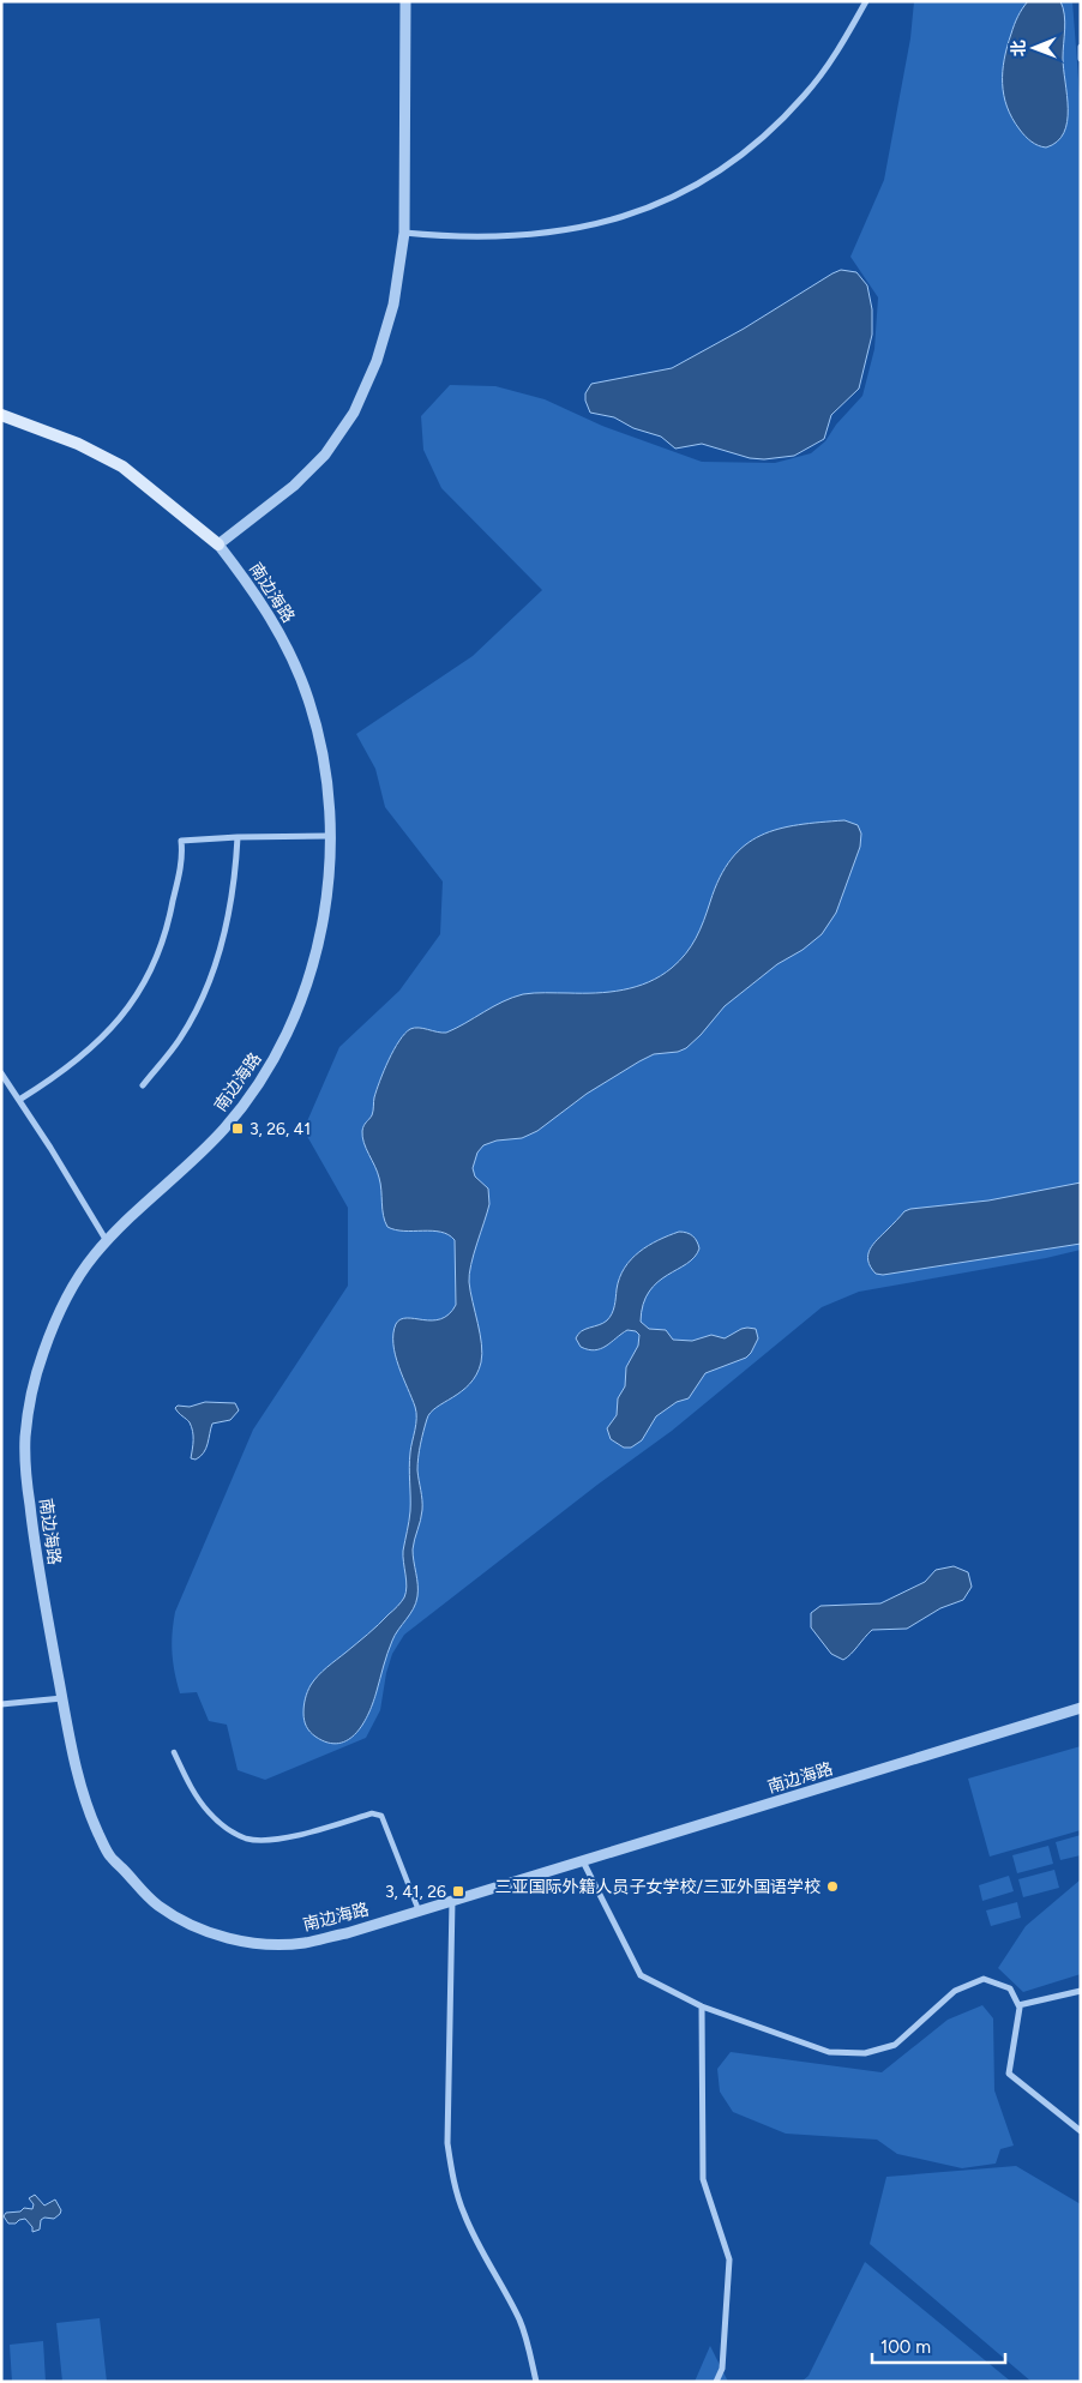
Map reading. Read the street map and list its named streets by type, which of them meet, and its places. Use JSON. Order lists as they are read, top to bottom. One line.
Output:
{"streets":{"main road":["南边海路"]},"places":{"transit":["3, 26, 41","3, 41, 26"],"other":["三亚国际外籍人员子女学校/三亚外国语学校"]},"scale_bar":"100 m","north":"left"}
